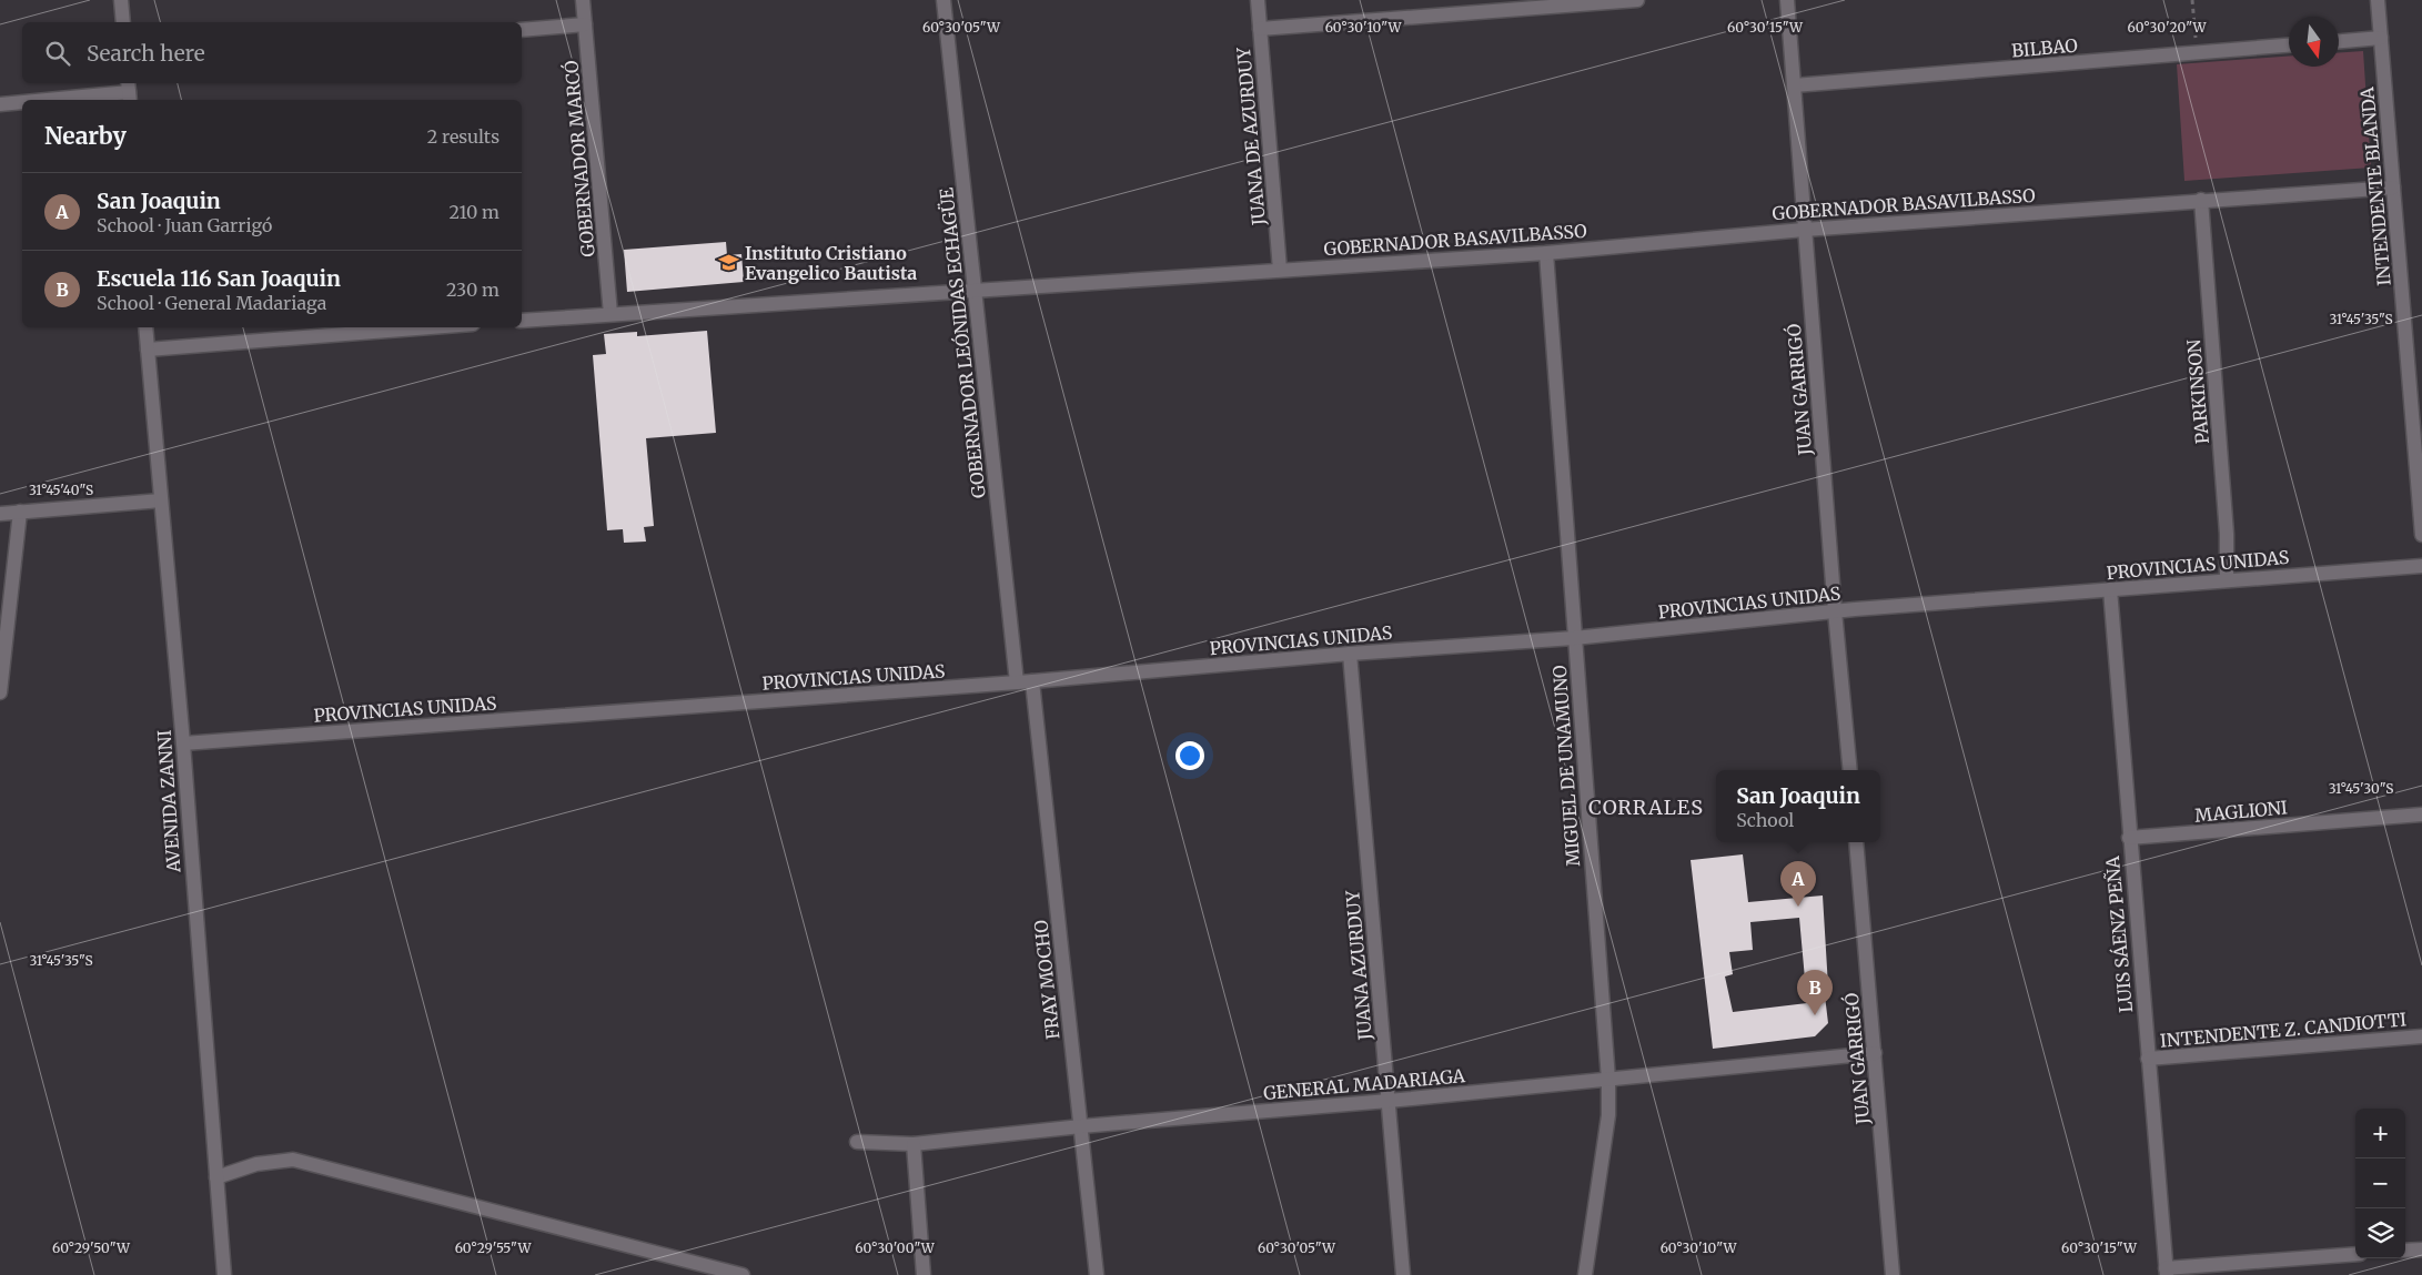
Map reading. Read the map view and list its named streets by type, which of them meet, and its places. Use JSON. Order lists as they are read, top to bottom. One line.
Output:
{"streets":{"street":["BILBAO","JUANA DE AZURDUY","GOBERNADOR MARCÓ","INTENDENTE BLANDA","GOBERNADOR BASAVILBASSO","GOBERNADOR LEÓNIDAS ECHAGÜE","JUAN GARRIGÓ","PARKINSON","PROVINCIAS UNIDAS","MIGUEL DE UNAMUNO","AVENIDA ZANNI","MAGLIONI","LUIS SÁENZ PEÑA","JUANA AZURDUY","FRAY MOCHO","INTENDENTE Z. CANDIOTTI","GENERAL MADARIAGA"]},"crossings":[["BILBAO","JUAN GARRIGÓ"],["JUANA DE AZURDUY","GOBERNADOR BASAVILBASSO"],["GOBERNADOR MARCÓ","GOBERNADOR BASAVILBASSO"],["INTENDENTE BLANDA","GOBERNADOR BASAVILBASSO"],["GOBERNADOR BASAVILBASSO","GOBERNADOR LEÓNIDAS ECHAGÜE"],["GOBERNADOR BASAVILBASSO","JUAN GARRIGÓ"],["GOBERNADOR BASAVILBASSO","PARKINSON"],["GOBERNADOR BASAVILBASSO","MIGUEL DE UNAMUNO"],["GOBERNADOR LEÓNIDAS ECHAGÜE","PROVINCIAS UNIDAS"],["JUAN GARRIGÓ","PROVINCIAS UNIDAS"],["JUAN GARRIGÓ","GENERAL MADARIAGA"],["PARKINSON","PROVINCIAS UNIDAS"],["PROVINCIAS UNIDAS","MIGUEL DE UNAMUNO"],["PROVINCIAS UNIDAS","AVENIDA ZANNI"],["PROVINCIAS UNIDAS","LUIS SÁENZ PEÑA"],["PROVINCIAS UNIDAS","JUANA AZURDUY"],["PROVINCIAS UNIDAS","FRAY MOCHO"],["MIGUEL DE UNAMUNO","GENERAL MADARIAGA"],["MAGLIONI","LUIS SÁENZ PEÑA"],["LUIS SÁENZ PEÑA","INTENDENTE Z. CANDIOTTI"],["JUANA AZURDUY","GENERAL MADARIAGA"],["FRAY MOCHO","GENERAL MADARIAGA"]],"districts":["CORRALES"],"places":{"school or university":["Instituto Cristiano Evangelico Bautista"]},"north":"bottom","page":{"search":"Search here","heading":["Nearby","2 results"],"list":[{"mark":"A","name":"San Joaquin","note":"School · Juan Garrigó","value":"210 m"},{"mark":"B","name":"Escuela 116 San Joaquin","note":"School · General Madariaga","value":"230 m"}],"popup":["San Joaquin","School"],"pins":["A","B"],"map_buttons":["+","−"]},"coordinates":["60°30'05\"W","60°30'10\"W","60°30'15\"W","60°30'20\"W","31°45'35\"S","31°45'40\"S","31°45'30\"S","60°29'50\"W","60°29'55\"W","60°30'00\"W"]}
